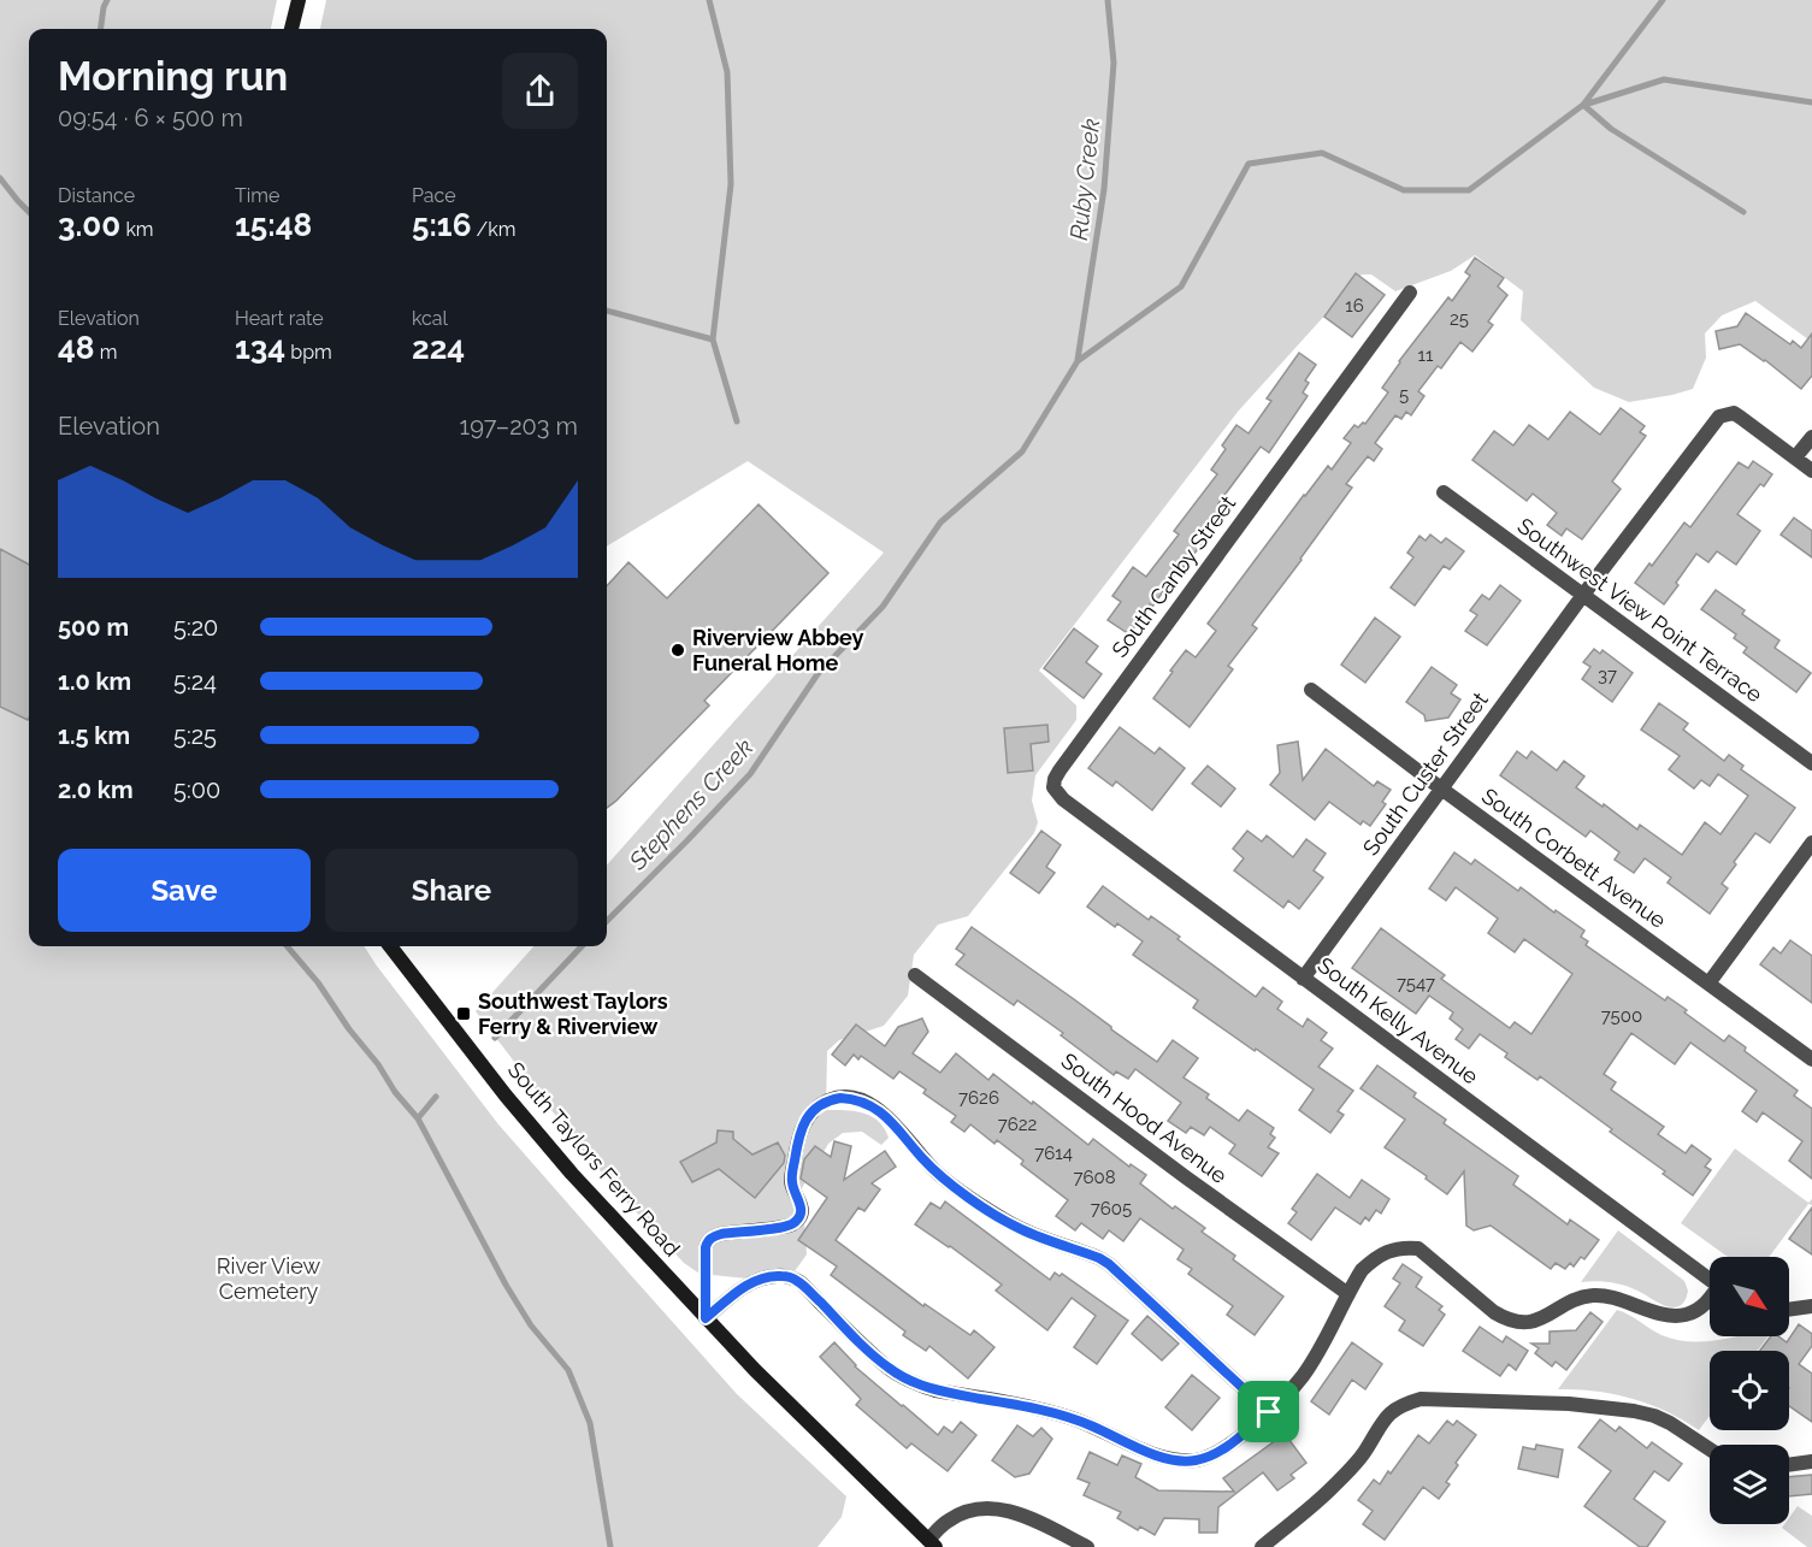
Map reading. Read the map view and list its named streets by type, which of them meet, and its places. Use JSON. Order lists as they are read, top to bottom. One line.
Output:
{"streets":{"main road":["South Taylors Ferry Road"],"street":["South Canby Street","Southwest View Point Terrace","South Custer Street","South Corbett Avenue","South Kelly Avenue","South Hood Avenue"]},"crossings":[["South Canby Street","South Kelly Avenue"],["Southwest View Point Terrace","South Custer Street"],["South Custer Street","South Corbett Avenue"],["South Custer Street","South Kelly Avenue"]],"water":["Ruby Creek","Stephens Creek"],"parks":["River View Cemetery"],"places":{"other":["Riverview Abbey Funeral Home"],"transit":["Southwest Taylors Ferry & Riverview"]},"house_numbers":["16","25","11","5","37","7547","7500","7626","7622","7614","7608","7605"],"north":"bottom right","page":{"heading":["Morning run","09:54 · 6 × 500 m"],"stats":[["Distance","3.00 km"],["Time","15:48"],["Pace","5:16 /km"],["Elevation","48 m"],["Heart rate","134 bpm"],["kcal","224"]],"chart":["Elevation","197–203 m"],"list":[{"name":"500 m","note":"5:20"},{"name":"1.0 km","note":"5:24"},{"name":"1.5 km","note":"5:25"},{"name":"2.0 km","note":"5:00"}],"buttons":["Save","Share"]}}
